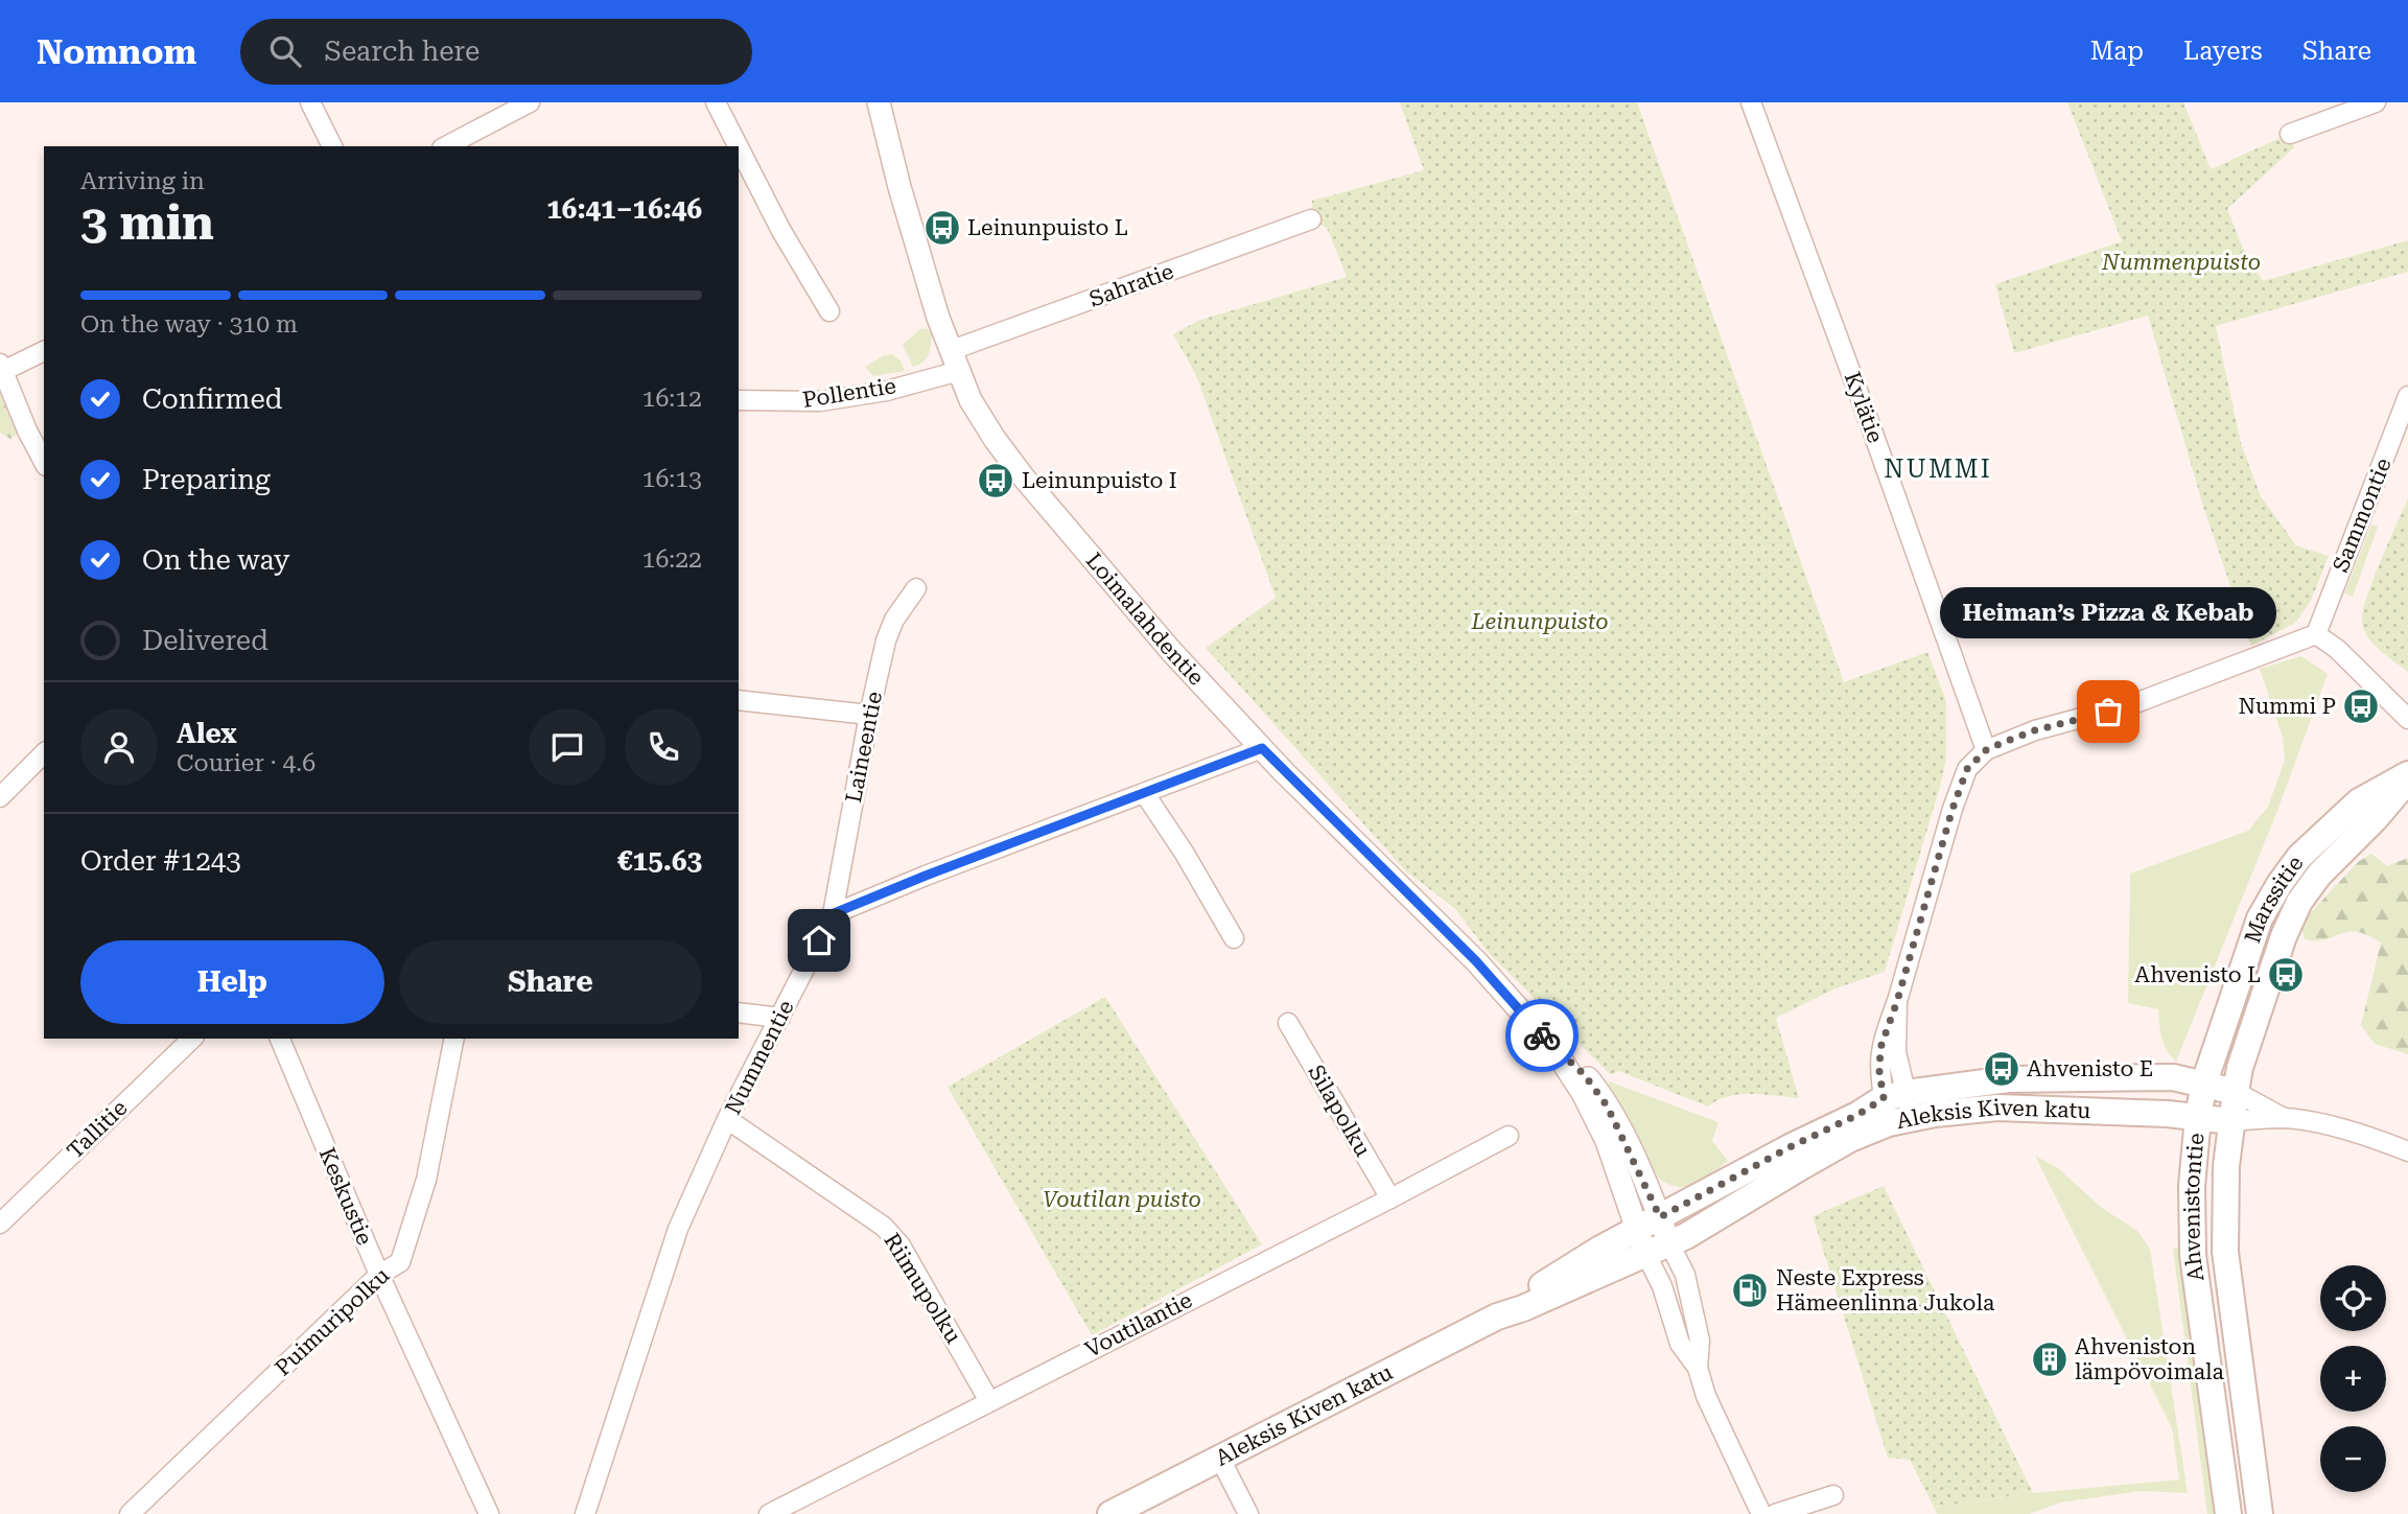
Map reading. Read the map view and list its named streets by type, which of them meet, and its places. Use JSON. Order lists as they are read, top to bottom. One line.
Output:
{"streets":{"main road":["Marssitie","Aleksis Kiven katu","Ahvenistontie"],"street":["Sahratie","Pollentie","Kylätie","Sammontie","Loimalahdentie","Laineentie","Nummentie","Silapolku","Tallitie","Keskustie","Riimupolku","Puimuripolku","Voutilantie"]},"crossings":[["Sahratie","Pollentie"],["Sahratie","Loimalahdentie"],["Pollentie","Loimalahdentie"],["Loimalahdentie","Aleksis Kiven katu"],["Laineentie","Nummentie"],["Marssitie","Aleksis Kiven katu"],["Marssitie","Ahvenistontie"],["Nummentie","Riimupolku"],["Silapolku","Voutilantie"],["Aleksis Kiven katu","Ahvenistontie"],["Keskustie","Puimuripolku"],["Riimupolku","Voutilantie"]],"districts":["NUMMI"],"parks":["Nummenpuisto","Leinunpuisto","Voutilan puisto"],"places":{"bus stop":["Leinunpuisto L","Leinunpuisto I","Nummi P","Ahvenisto L","Ahvenisto E"],"other":["Heiman’s Pizza & Kebab"],"fuel station":["Neste Express Hämeenlinna Jukola"],"building":["Ahveniston lämpövoimala"]},"page":{"header":"Nomnom","search":"Search here","nav":["Map","Layers","Share"],"heading":["3 min","Arriving in","16:41–16:46"],"panel":["Alex","Courier · 4.6","Order #1243","€15.63"],"bar":"On the way · 310 m","list":[["Confirmed","16:12"],["Preparing","16:13"],["On the way","16:22"],"Delivered"],"bubble":"Heiman’s Pizza & Kebab","buttons":["Help","Share"],"map_buttons":["+","−"]}}
